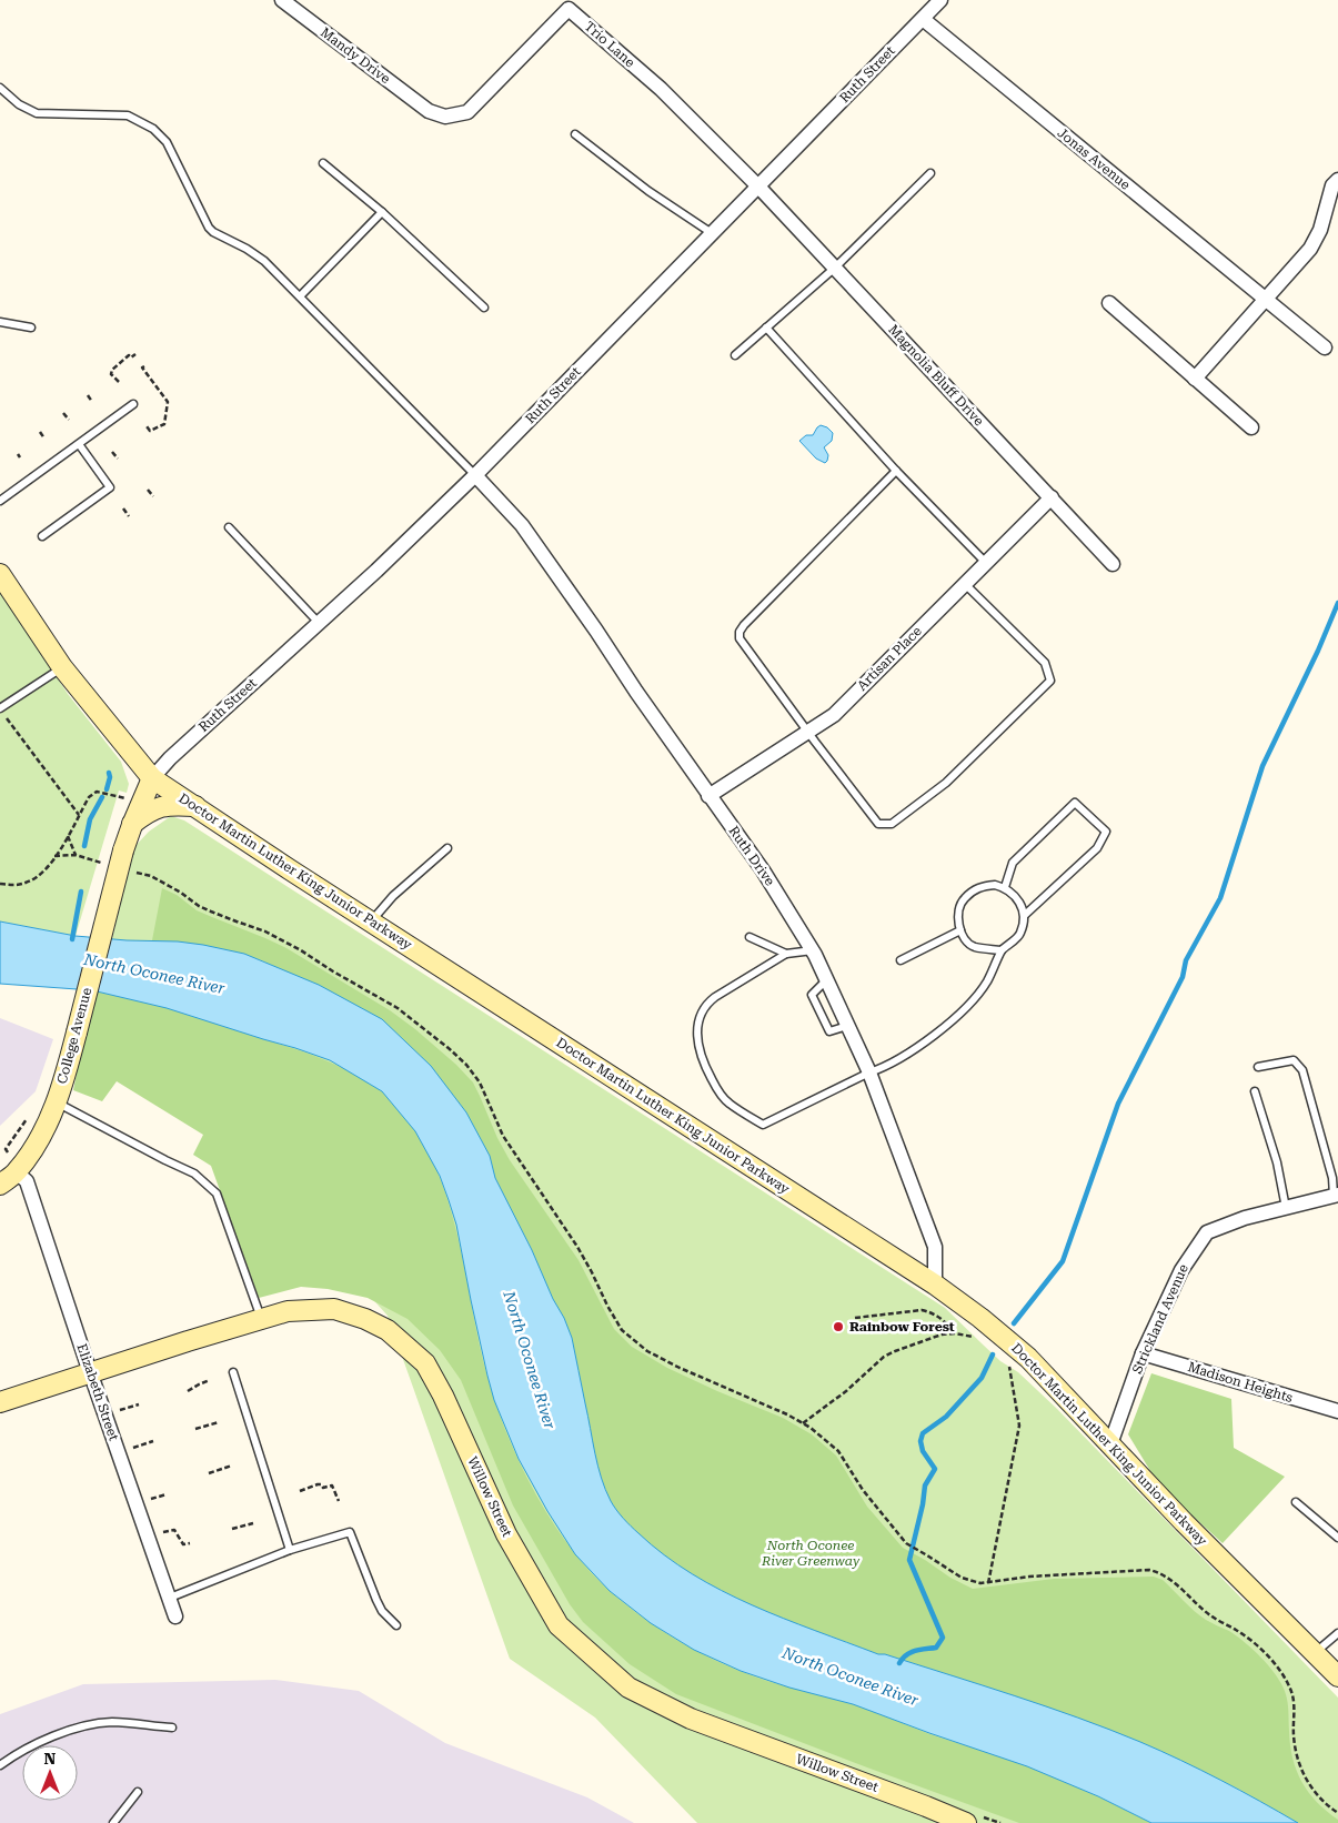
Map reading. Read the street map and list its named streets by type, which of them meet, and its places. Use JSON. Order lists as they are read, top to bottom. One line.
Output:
{"streets":{"main road":["Doctor Martin Luther King Junior Parkway","College Avenue","Willow Street"],"street":["Trio Lane","Mandy Drive","Ruth Street","Jonas Avenue","Magnolia Bluff Drive","Artisan Place","Ruth Drive","Strickland Avenue","Madison Heights","Elizabeth Street"]},"crossings":[["Trio Lane","Mandy Drive"],["Trio Lane","Ruth Street"],["Trio Lane","Magnolia Bluff Drive"],["Ruth Street","Jonas Avenue"],["Ruth Street","Magnolia Bluff Drive"],["Ruth Street","Ruth Drive"],["Ruth Street","Doctor Martin Luther King Junior Parkway"],["Ruth Street","College Avenue"],["Magnolia Bluff Drive","Artisan Place"],["Artisan Place","Ruth Drive"],["Ruth Drive","Doctor Martin Luther King Junior Parkway"],["Doctor Martin Luther King Junior Parkway","College Avenue"],["Doctor Martin Luther King Junior Parkway","Strickland Avenue"],["College Avenue","Elizabeth Street"],["Strickland Avenue","Madison Heights"],["Elizabeth Street","Willow Street"]],"water":["North Oconee River"],"parks":["North Oconee River Greenway"],"places":["Rainbow Forest"],"north":"top"}
